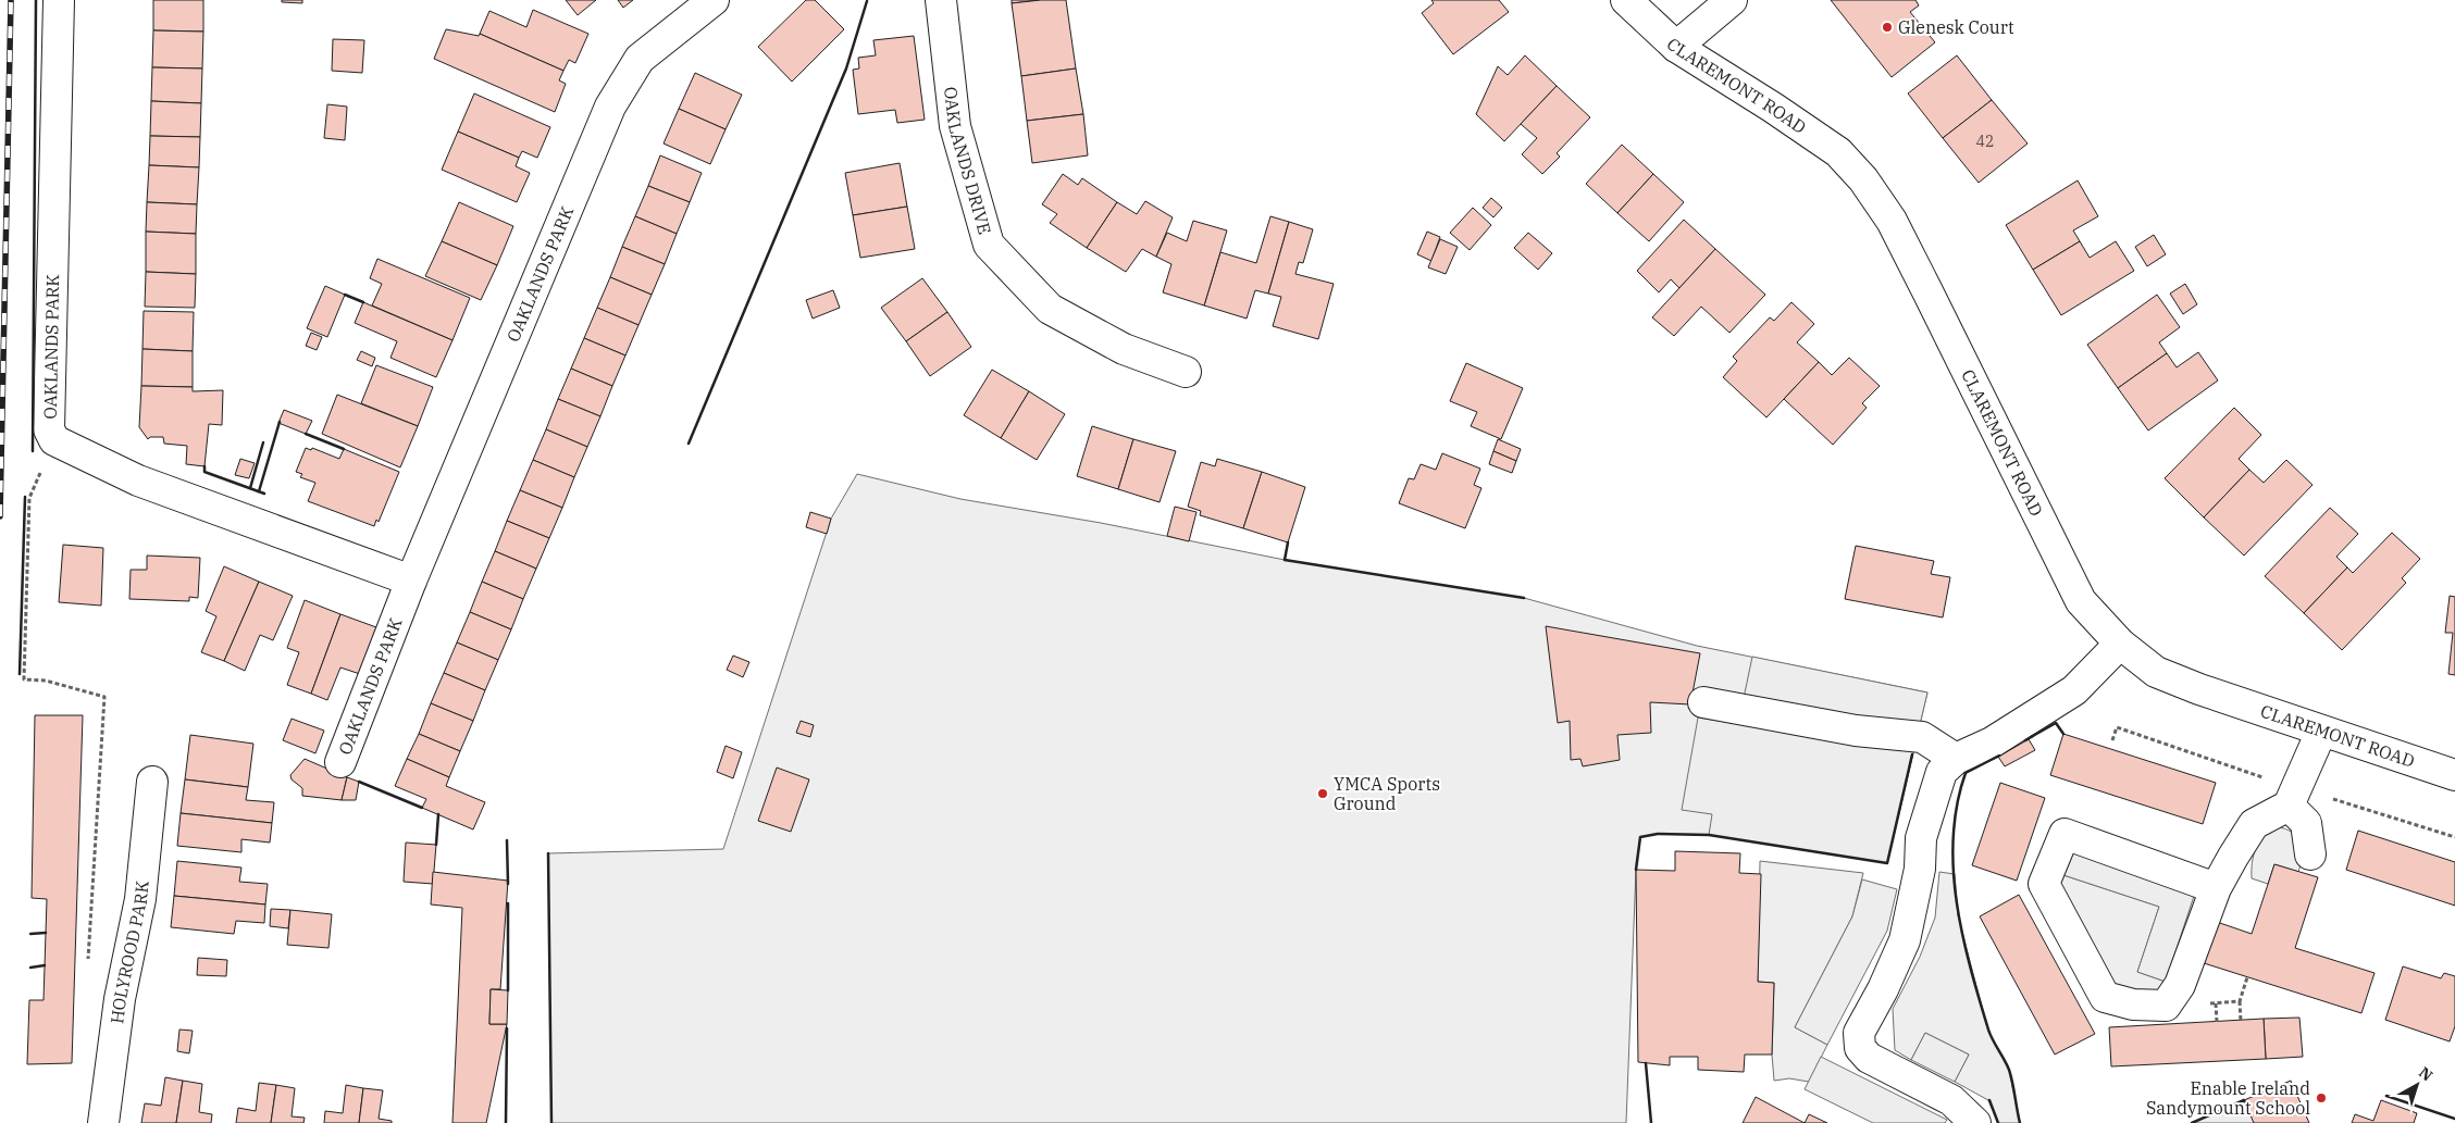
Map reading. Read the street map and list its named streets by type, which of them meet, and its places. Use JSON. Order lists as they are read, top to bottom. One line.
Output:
{"streets":{"street":["CLAREMONT ROAD","OAKLANDS DRIVE","OAKLANDS PARK","HOLYROOD PARK"]},"places":["Glenesk Court","YMCA Sports Ground","Enable Ireland Sandymount School"],"house_numbers":["42"],"north":"top right"}
